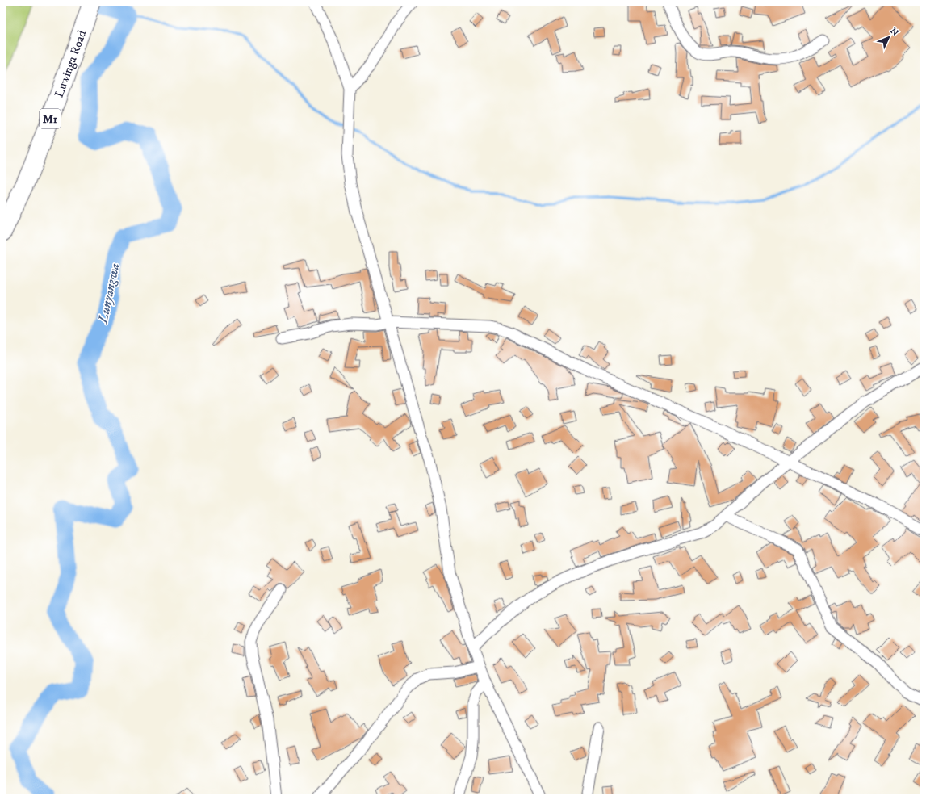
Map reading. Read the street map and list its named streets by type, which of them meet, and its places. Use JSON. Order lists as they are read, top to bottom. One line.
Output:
{"streets":{"highway":["Luwinga Road","M1"]},"water":["Lunyangwa"],"north":"top right"}
